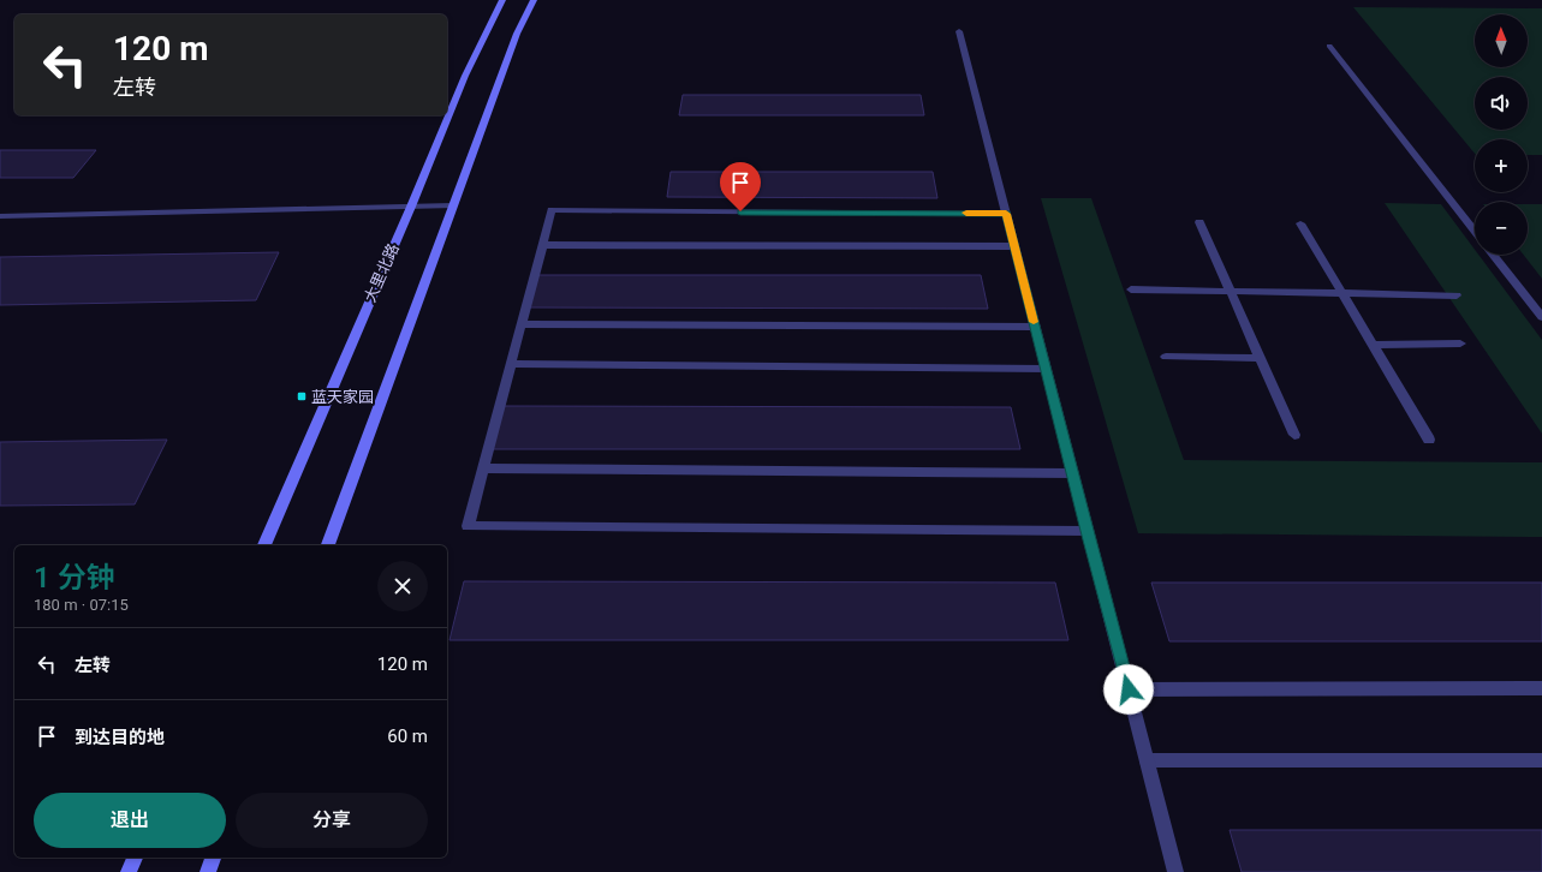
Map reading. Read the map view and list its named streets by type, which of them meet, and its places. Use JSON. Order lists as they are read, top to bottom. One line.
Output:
{"streets":{"main road":["大里北路"]},"places":{"transit":["蓝天家园"]},"north":"top","page":{"map_buttons":["+","−"],"turn":["120 m","左转"],"heading":["1 分钟","180 m · 07:15"],"list":[{"name":"左转","value":"120 m"},{"name":"到达目的地","value":"60 m"}],"buttons":["退出","分享"]}}
